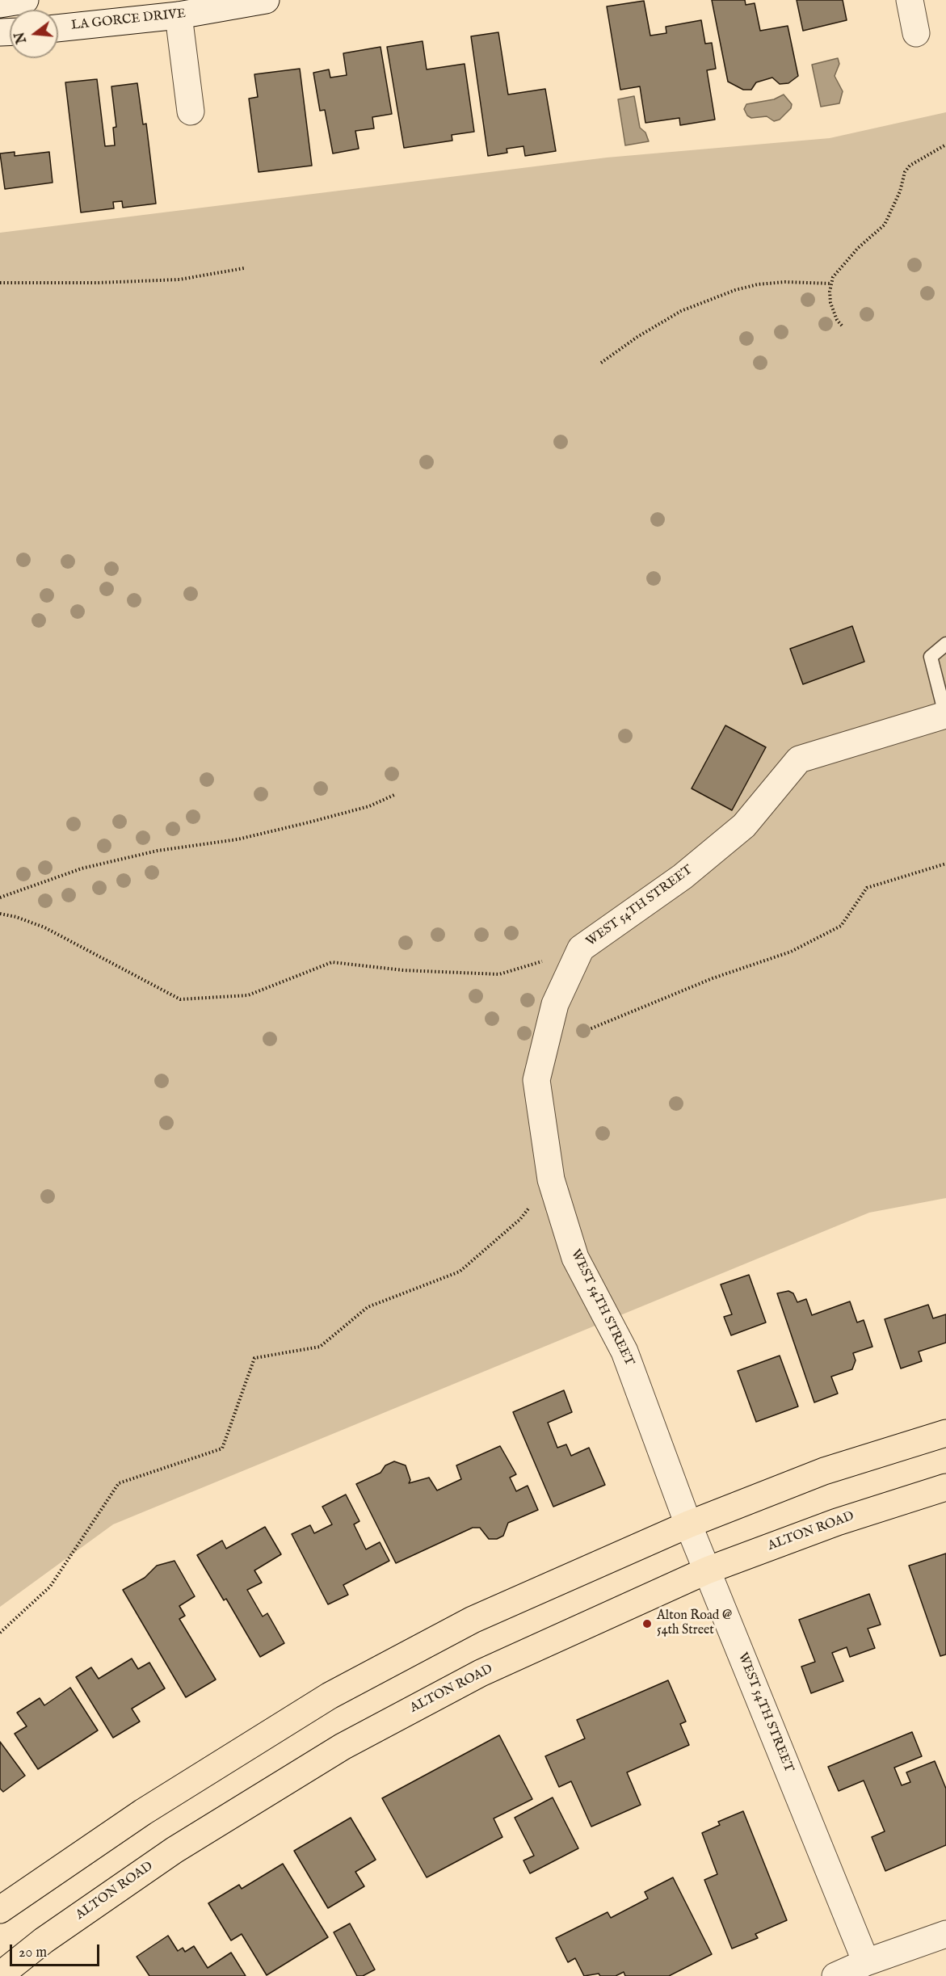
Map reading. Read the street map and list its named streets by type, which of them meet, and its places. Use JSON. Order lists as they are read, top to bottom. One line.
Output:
{"streets":{"main road":["ALTON ROAD"],"street":["LA GORCE DRIVE","WEST 54TH STREET"]},"crossings":[["WEST 54TH STREET","ALTON ROAD"]],"places":["Alton Road @ 54th Street"],"scale_bar":"20 m","north":"left"}
